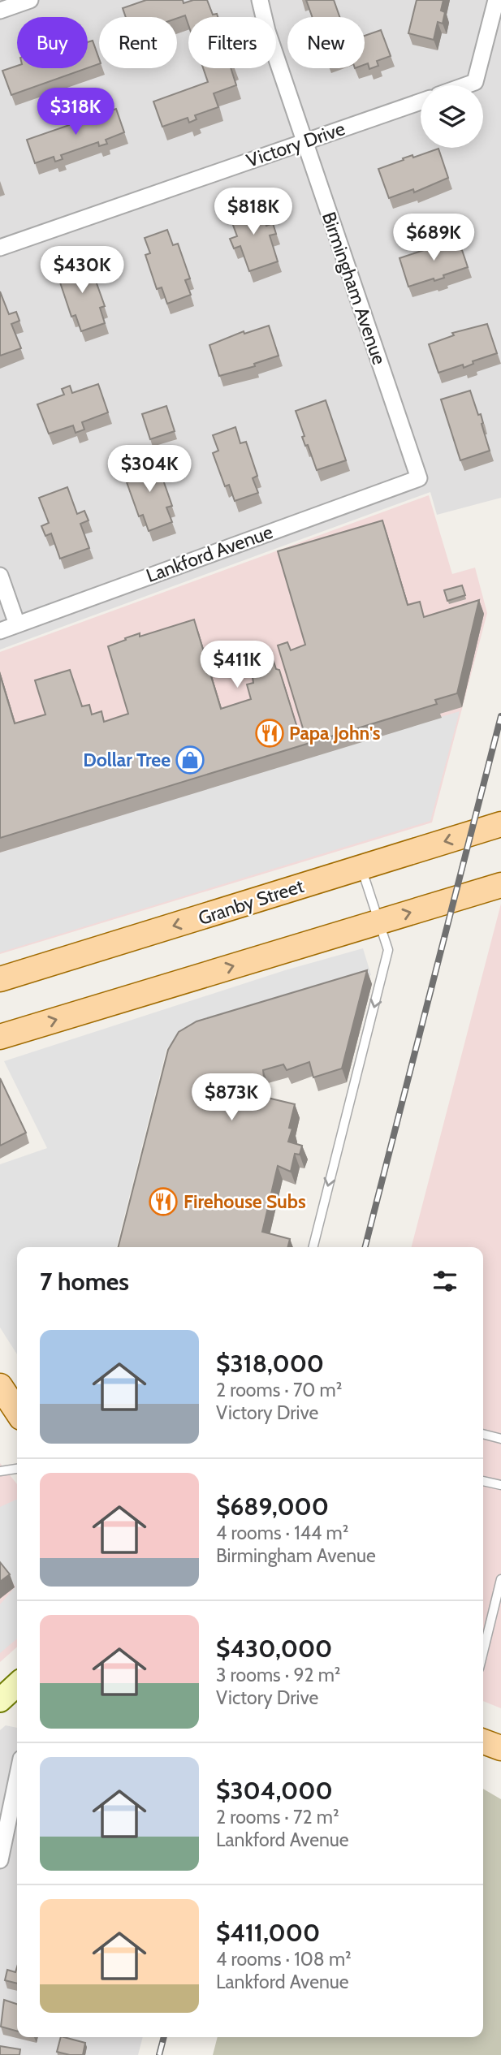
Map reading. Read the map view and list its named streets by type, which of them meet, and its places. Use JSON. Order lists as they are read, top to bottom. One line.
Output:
{"streets":{"main road":["Granby Street"],"street":["Victory Drive","Birmingham Avenue","Lankford Avenue"]},"crossings":[["Victory Drive","Birmingham Avenue"],["Birmingham Avenue","Lankford Avenue"]],"places":{"restaurant":["Papa John's","Firehouse Subs"],"shop":["Dollar Tree"]},"page":{"chip":["Buy","Rent","Filters","New"],"price":["$318K","$818K","$689K","$430K","$304K","$411K","$873K"],"heading":"7 homes","list":[{"name":"$318,000","note":"2 rooms · 70 m² · Victory Drive"},{"name":"$689,000","note":"4 rooms · 144 m² · Birmingham Avenue"},{"name":"$430,000","note":"3 rooms · 92 m² · Victory Drive"},{"name":"$304,000","note":"2 rooms · 72 m² · Lankford Avenue"},{"name":"$411,000","note":"4 rooms · 108 m² · Lankford Avenue"}]}}
